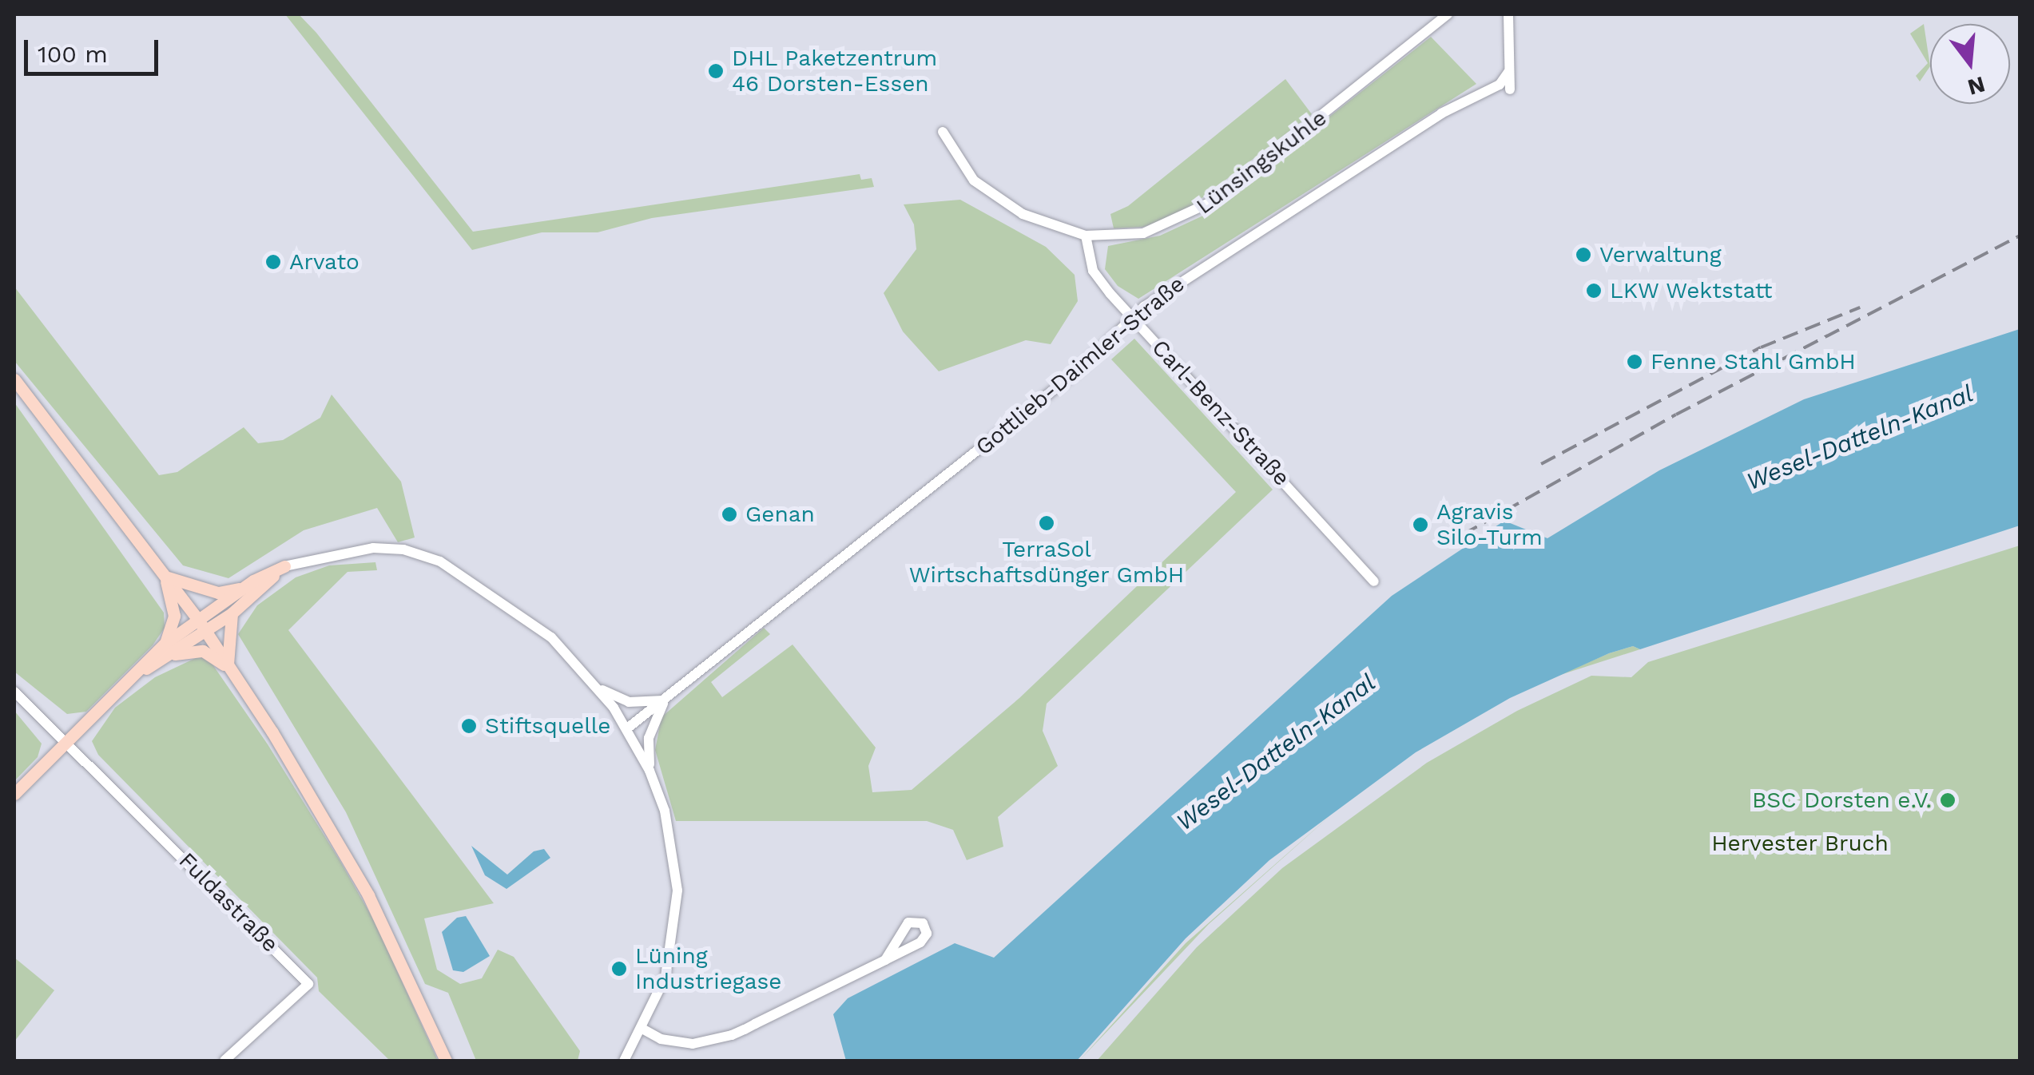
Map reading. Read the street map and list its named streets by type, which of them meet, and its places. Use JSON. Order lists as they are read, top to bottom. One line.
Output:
{"streets":{"street":["Lünsingskuhle","Gottlieb-Daimler-Straße","Carl-Benz-Straße","Fuldastraße"]},"crossings":[["Lünsingskuhle","Carl-Benz-Straße"],["Gottlieb-Daimler-Straße","Carl-Benz-Straße"]],"water":["Wesel-Datteln-Kanal"],"parks":["Hervester Bruch"],"places":["DHL Paketzentrum 46 Dorsten-Essen","Verwaltung","Arvato","LKW Wektstatt","Fenne Stahl GmbH","Genan","TerraSol Wirtschaftsdünger GmbH","Agravis Silo-Turm","Stiftsquelle","BSC Dorsten e.V.","Lüning Industriegase"],"scale_bar":"100 m","north":"bottom"}
